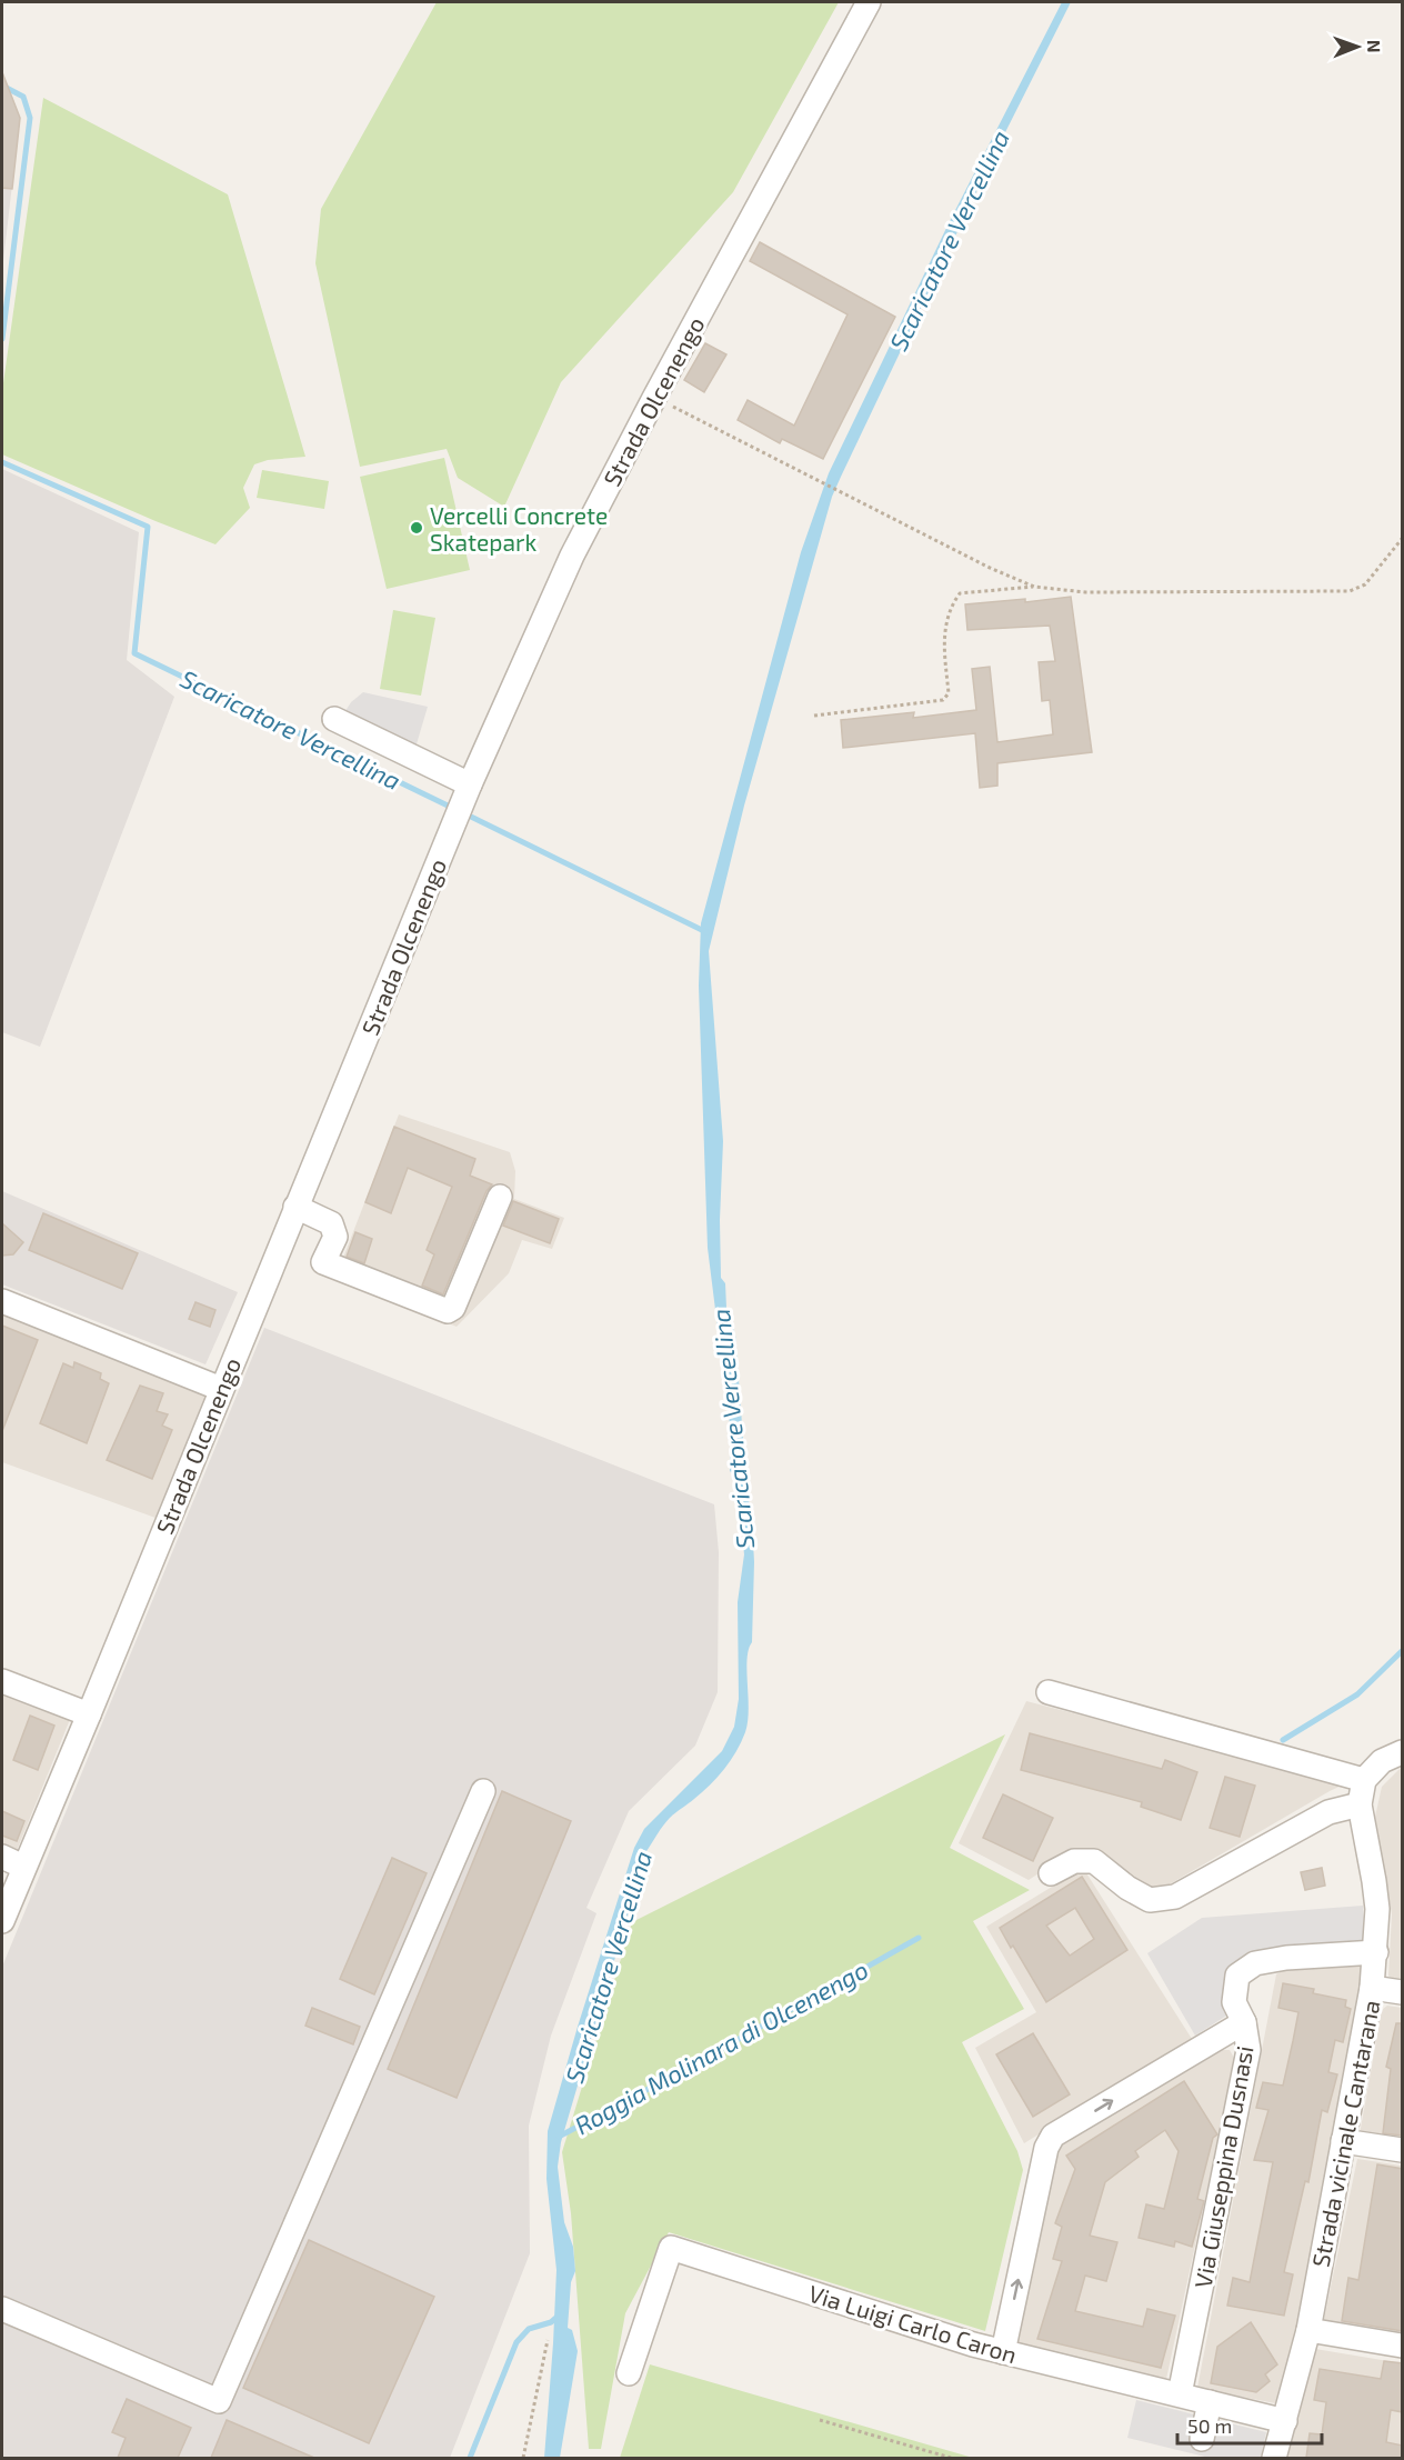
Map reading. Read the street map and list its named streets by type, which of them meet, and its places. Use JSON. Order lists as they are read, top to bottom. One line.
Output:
{"streets":{"street":["Strada Olcenengo","Strada vicinale Cantarana","Via Giuseppina Dusnasi","Via Luigi Carlo Caron"]},"crossings":[["Strada vicinale Cantarana","Via Luigi Carlo Caron"],["Via Giuseppina Dusnasi","Via Luigi Carlo Caron"]],"one_way":["Via Giuseppina Dusnasi"],"water":["Scaricatore Vercellina","Roggia Molinara di Olcenengo"],"places":["Vercelli Concrete Skatepark"],"scale_bar":"50 m","north":"right"}
